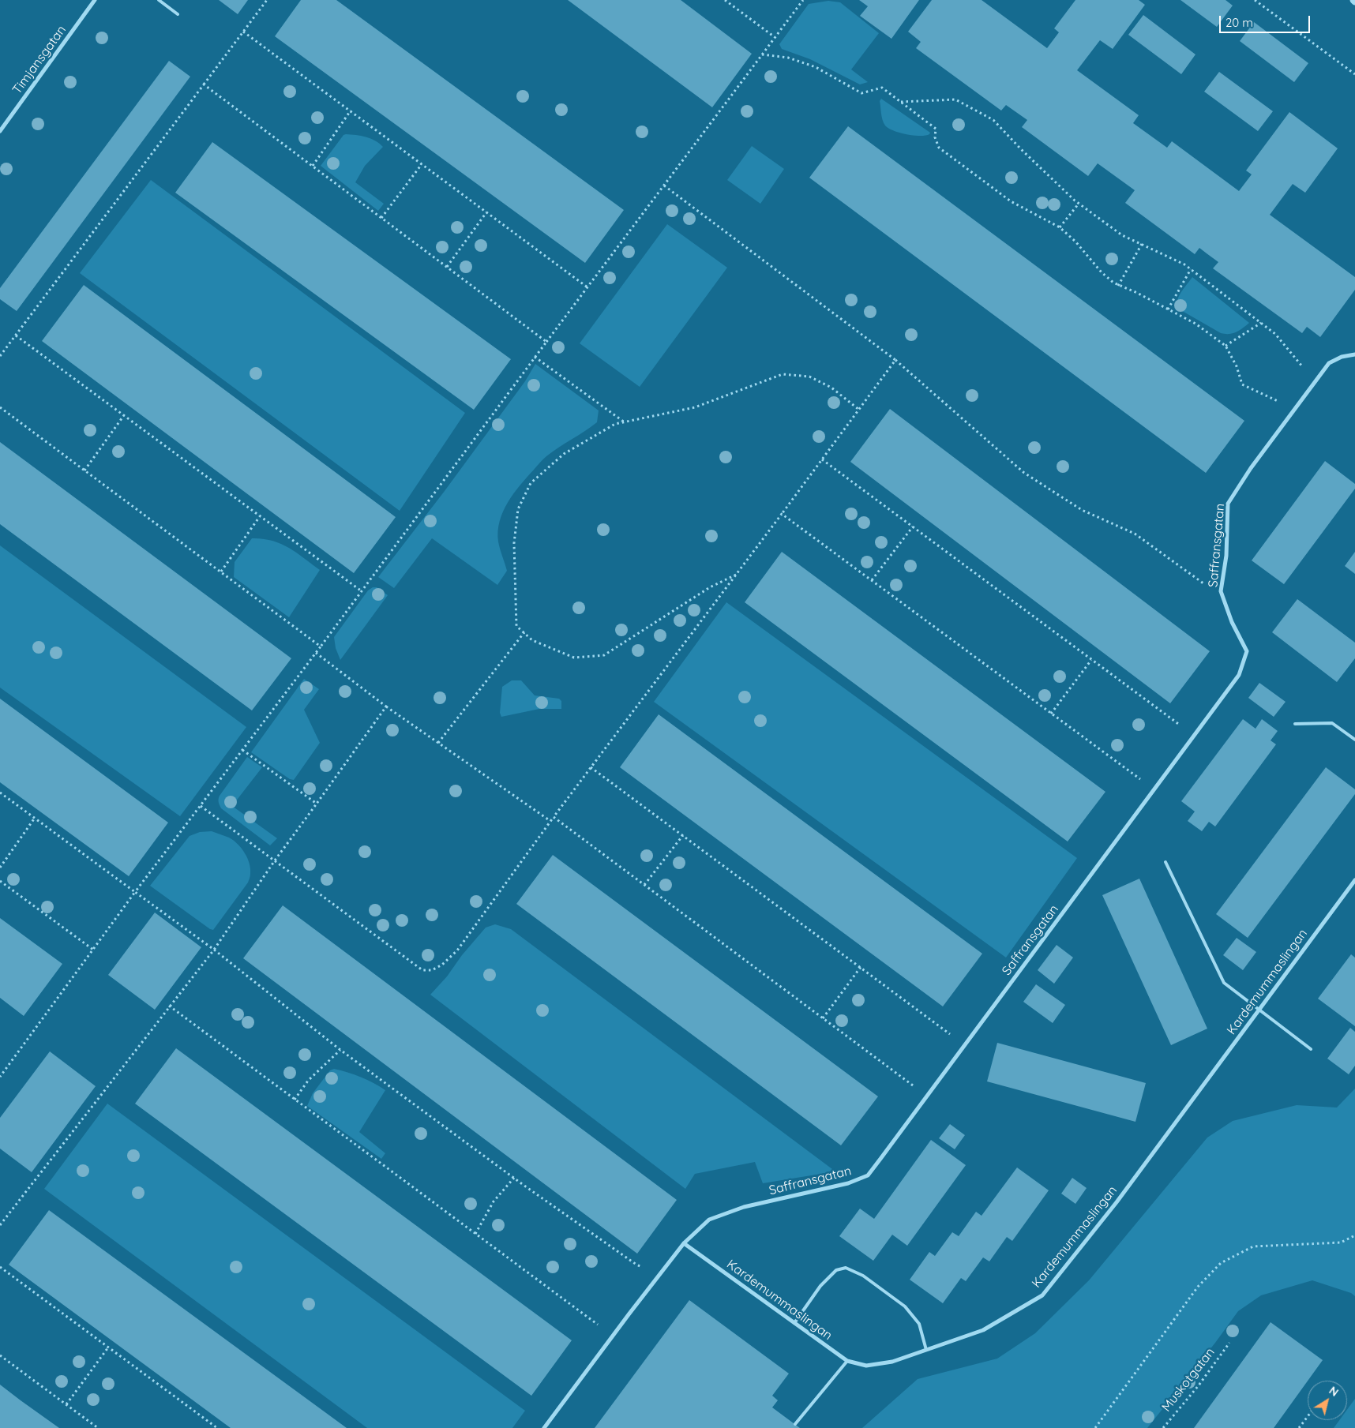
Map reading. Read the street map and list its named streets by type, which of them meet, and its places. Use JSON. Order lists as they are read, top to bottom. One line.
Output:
{"streets":{"street":["Timjansgatan","Saffransgatan","Kardemummaslingan"],"path":["Muskotgatan"]},"crossings":[["Saffransgatan","Kardemummaslingan"]],"scale_bar":"20 m","north":"top right"}
